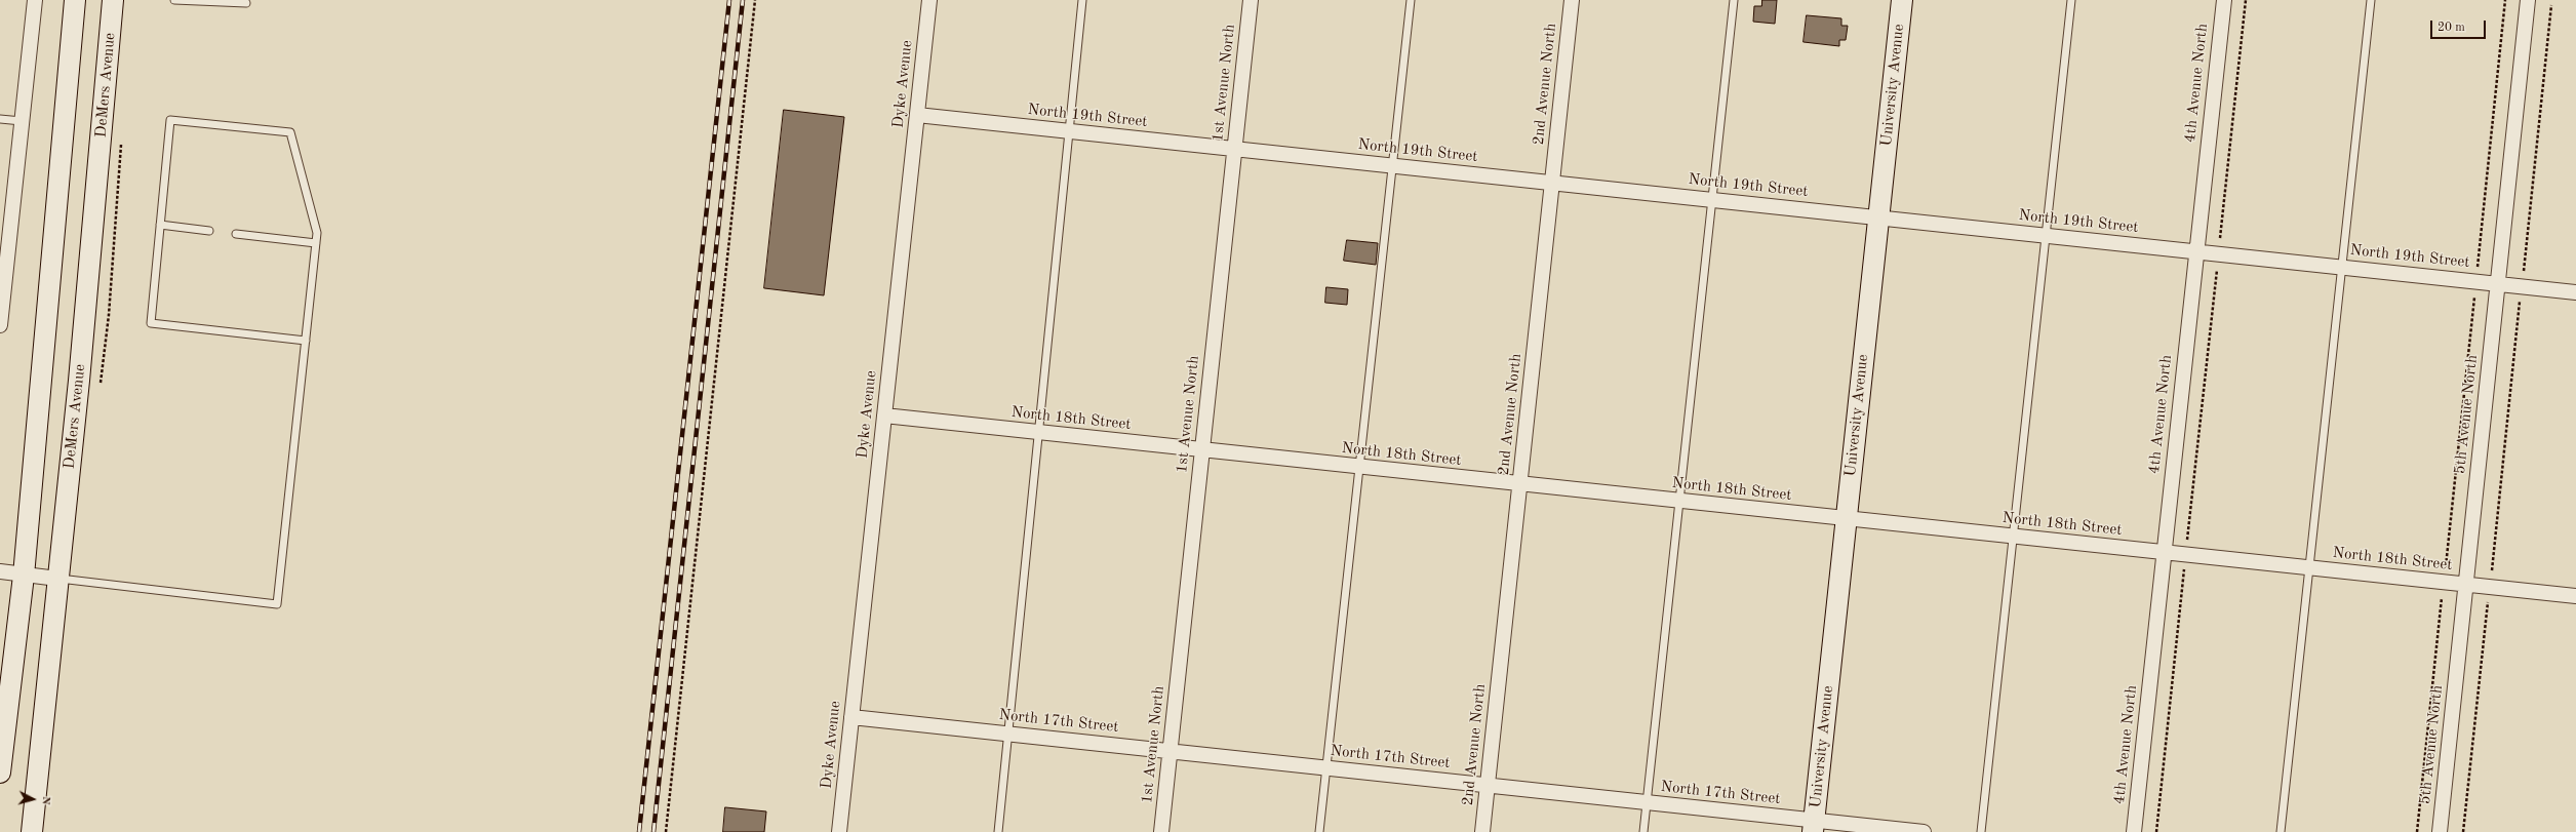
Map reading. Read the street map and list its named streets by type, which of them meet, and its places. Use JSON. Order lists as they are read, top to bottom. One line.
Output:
{"streets":{"main road":["DeMers Avenue","University Avenue"],"street":["1st Avenue North","4th Avenue North","Dyke Avenue","2nd Avenue North","North 19th Street","5th Avenue North","North 18th Street","North 17th Street"]},"crossings":[["1st Avenue North","North 19th Street"],["1st Avenue North","North 18th Street"],["1st Avenue North","North 17th Street"],["4th Avenue North","North 19th Street"],["4th Avenue North","North 18th Street"],["Dyke Avenue","North 19th Street"],["Dyke Avenue","North 18th Street"],["Dyke Avenue","North 17th Street"],["2nd Avenue North","North 19th Street"],["2nd Avenue North","North 18th Street"],["2nd Avenue North","North 17th Street"],["University Avenue","North 19th Street"],["University Avenue","North 18th Street"],["University Avenue","North 17th Street"],["North 19th Street","5th Avenue North"],["5th Avenue North","North 18th Street"]],"scale_bar":"20 m","north":"right"}
